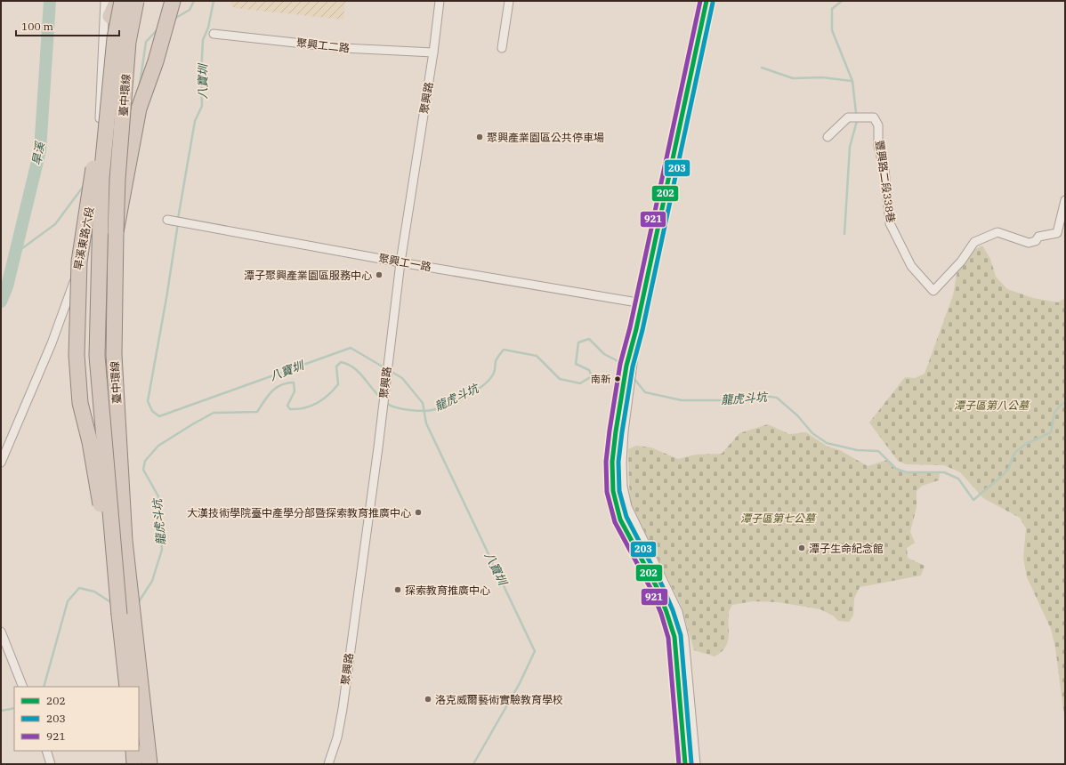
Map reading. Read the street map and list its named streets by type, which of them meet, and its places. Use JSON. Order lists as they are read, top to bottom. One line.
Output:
{"streets":{"highway":["臺中環線"],"street":["聚興工二路","聚興路","豐興路二段338巷","旱溪東路六段","聚興工一路"]},"crossings":[["聚興工二路","聚興路"],["聚興路","聚興工一路"]],"water":["八寶圳","旱溪","龍虎斗坑"],"parks":["潭子區第八公墓","潭子區第七公墓"],"places":["聚興產業園區公共停車場","潭子聚興產業園區服務中心","南新","大漢技術學院臺中產學分部暨探索教育推廣中心","潭子生命紀念館","探索教育推廣中心","洛克威爾藝術實驗教育學校"],"lines":["transit line 202","transit line 921","transit line 203"],"legend":["202","203","921"],"scale_bar":"100 m"}
